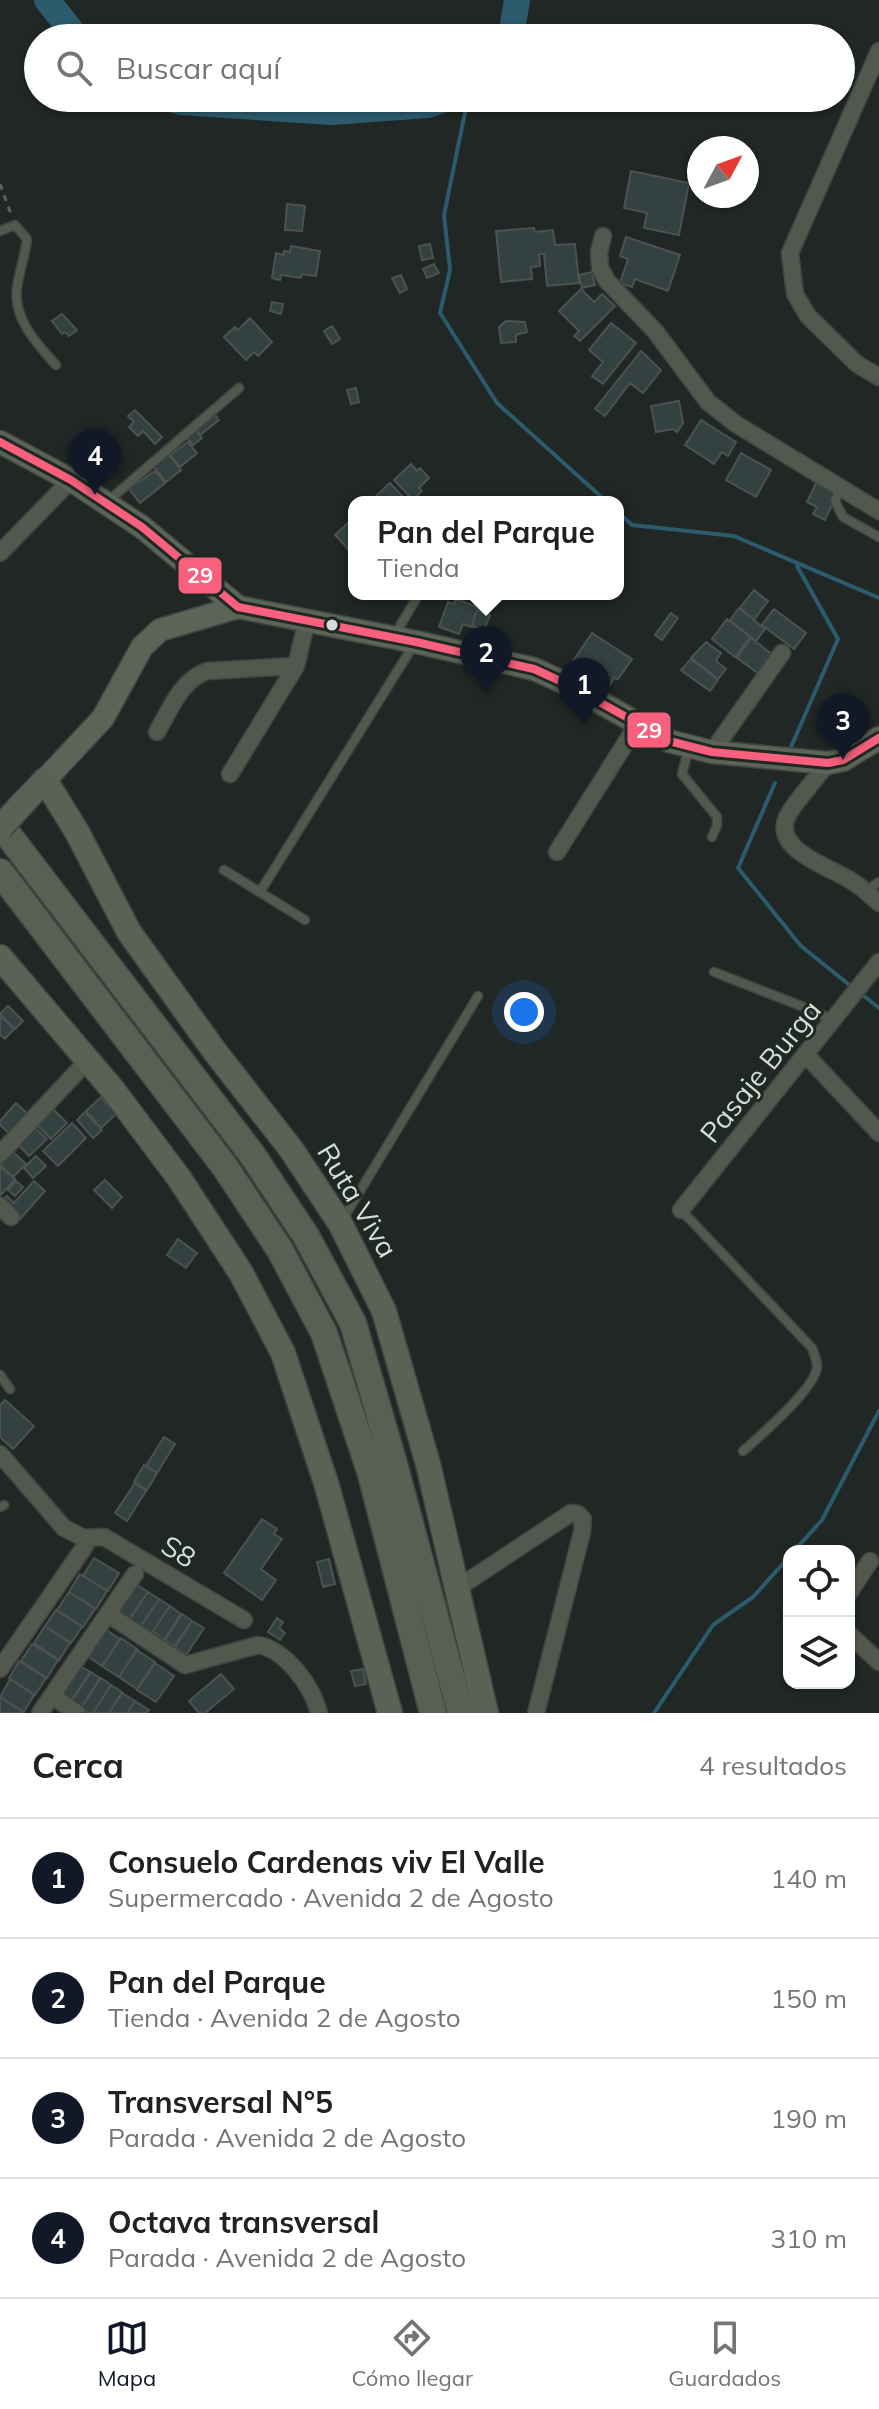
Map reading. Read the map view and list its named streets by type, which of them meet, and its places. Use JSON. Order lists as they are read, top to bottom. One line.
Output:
{"streets":{"main road":["Ruta Viva"],"street":["Pasaje Burga","S8"]},"lines":["transit line 29"],"north":"top right","page":{"search":"Buscar aquí","pins":["4","2","1","3"],"popup":["Pan del Parque","Tienda"],"heading":["Cerca","4 resultados"],"list":[{"mark":"1","name":"Consuelo Cardenas viv El Valle","note":"Supermercado · Avenida 2 de Agosto","value":"140 m"},{"mark":"2","name":"Pan del Parque","note":"Tienda · Avenida 2 de Agosto","value":"150 m"},{"mark":"3","name":"Transversal N°5","note":"Parada · Avenida 2 de Agosto","value":"190 m"},{"mark":"4","name":"Octava transversal","note":"Parada · Avenida 2 de Agosto","value":"310 m"}],"nav":["Mapa","Cómo llegar","Guardados"]}}
